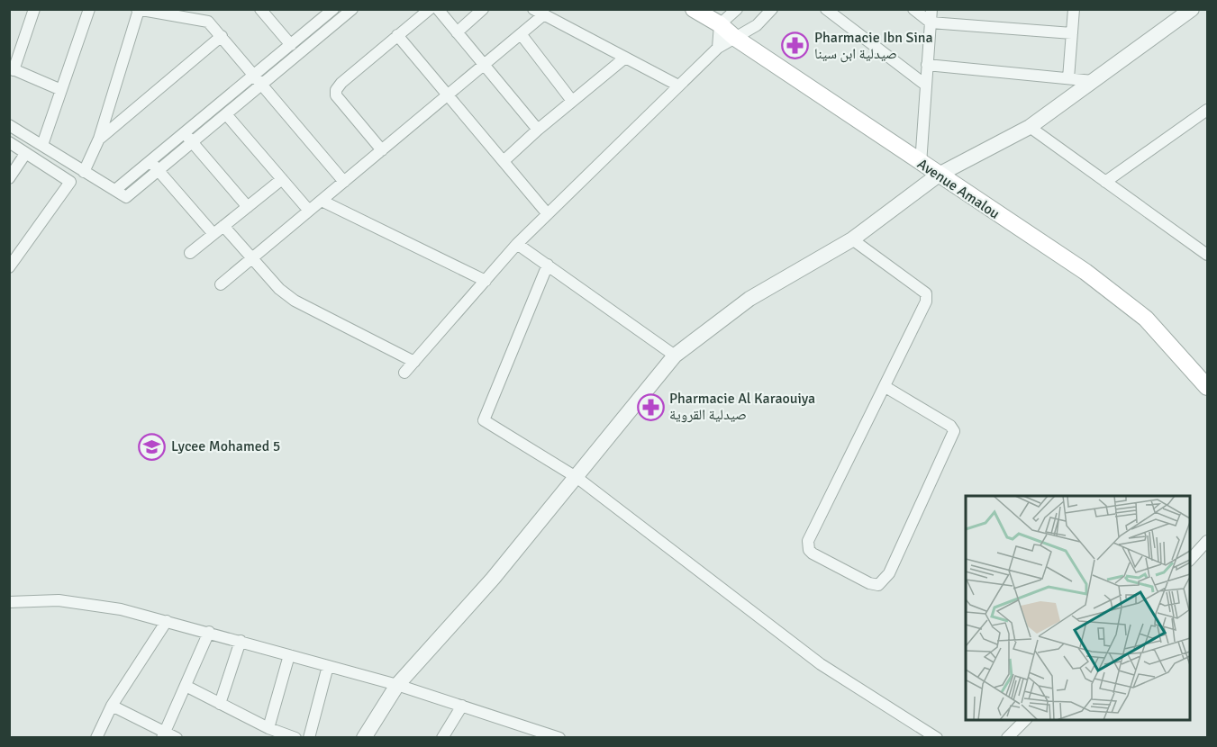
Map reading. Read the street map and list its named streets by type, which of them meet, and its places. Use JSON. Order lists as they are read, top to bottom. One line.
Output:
{"streets":{"main road":["Avenue Amalou"]},"places":{"pharmacy":["Pharmacie Ibn Sina صيدلية ابن سينا","Pharmacie Al Karaouiya صيدلية القروية"],"school or university":["Lycee Mohamed 5"]}}
